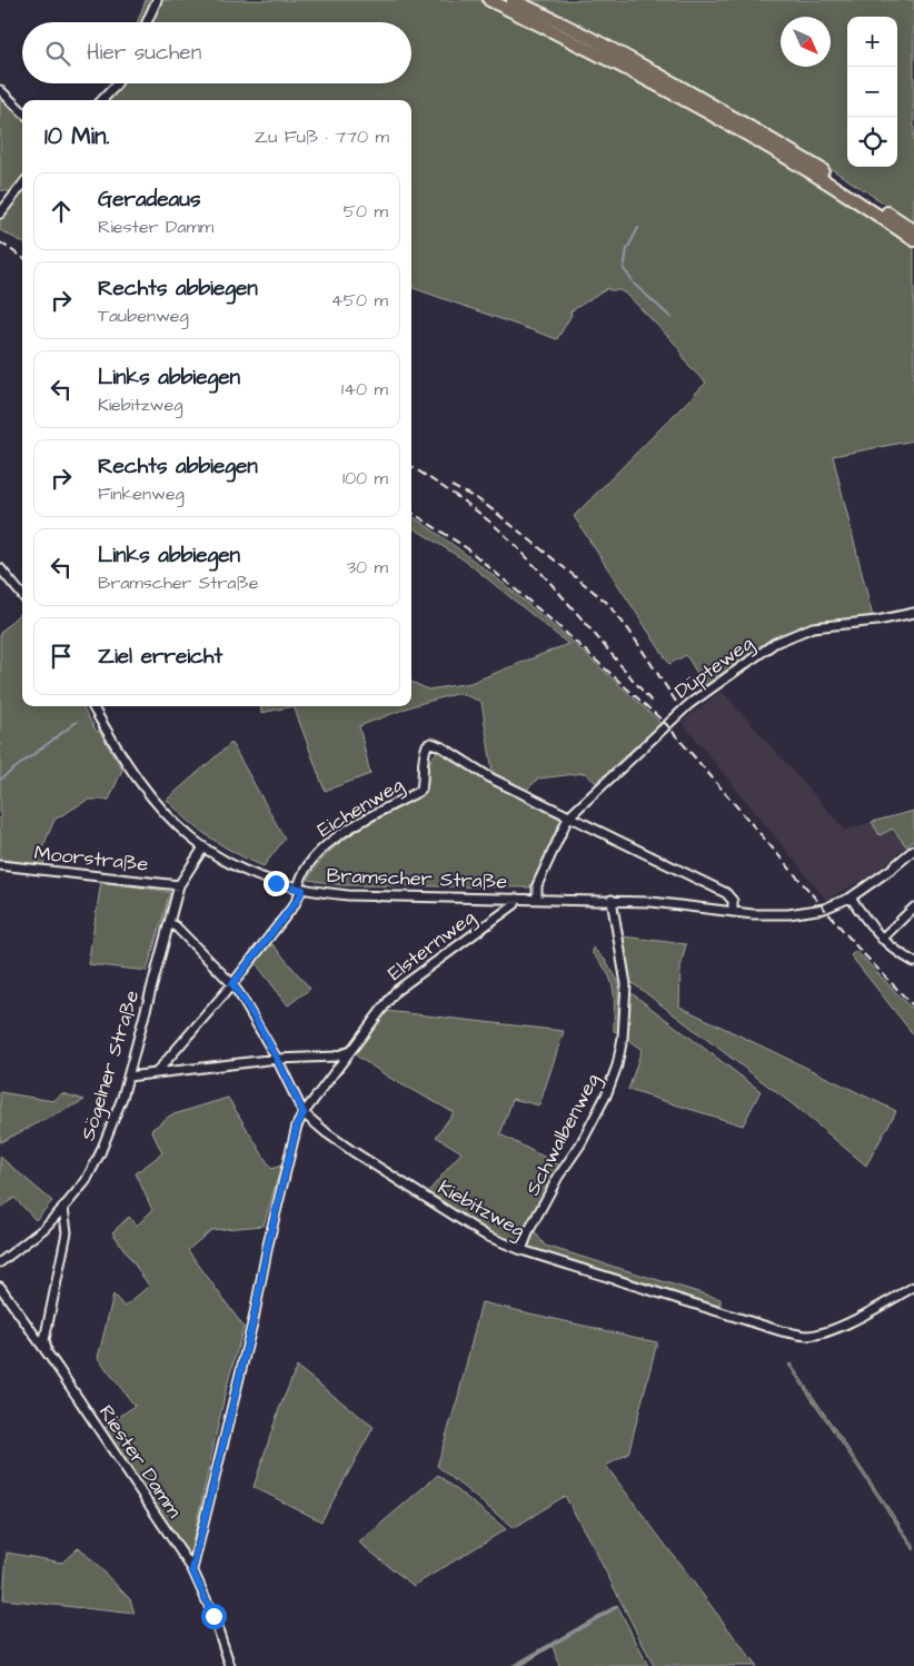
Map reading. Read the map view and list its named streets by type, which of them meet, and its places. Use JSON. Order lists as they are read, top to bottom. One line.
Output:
{"streets":{"street":["Düpteweg","Eichenweg","Moorstraße","Bramscher Straße","Elsternweg","Sögelner Straße","Schwalbenweg","Kiebitzweg","Riester Damm"]},"crossings":[["Düpteweg","Eichenweg"],["Eichenweg","Bramscher Straße"],["Moorstraße","Sögelner Straße"],["Bramscher Straße","Elsternweg"],["Bramscher Straße","Sögelner Straße"],["Bramscher Straße","Schwalbenweg"],["Elsternweg","Kiebitzweg"],["Elsternweg","Riester Damm"],["Sögelner Straße","Kiebitzweg"],["Schwalbenweg","Kiebitzweg"]],"north":"bottom right","page":{"map_buttons":["+","−"],"search":"Hier suchen","heading":["10 Min.","Zu Fuß · 770 m"],"list":[["Geradeaus","Riester Damm","50 m"],["Rechts abbiegen","Taubenweg","450 m"],["Links abbiegen","Kiebitzweg","140 m"],["Rechts abbiegen","Finkenweg","100 m"],["Links abbiegen","Bramscher Straße","30 m"],"Ziel erreicht"]}}
